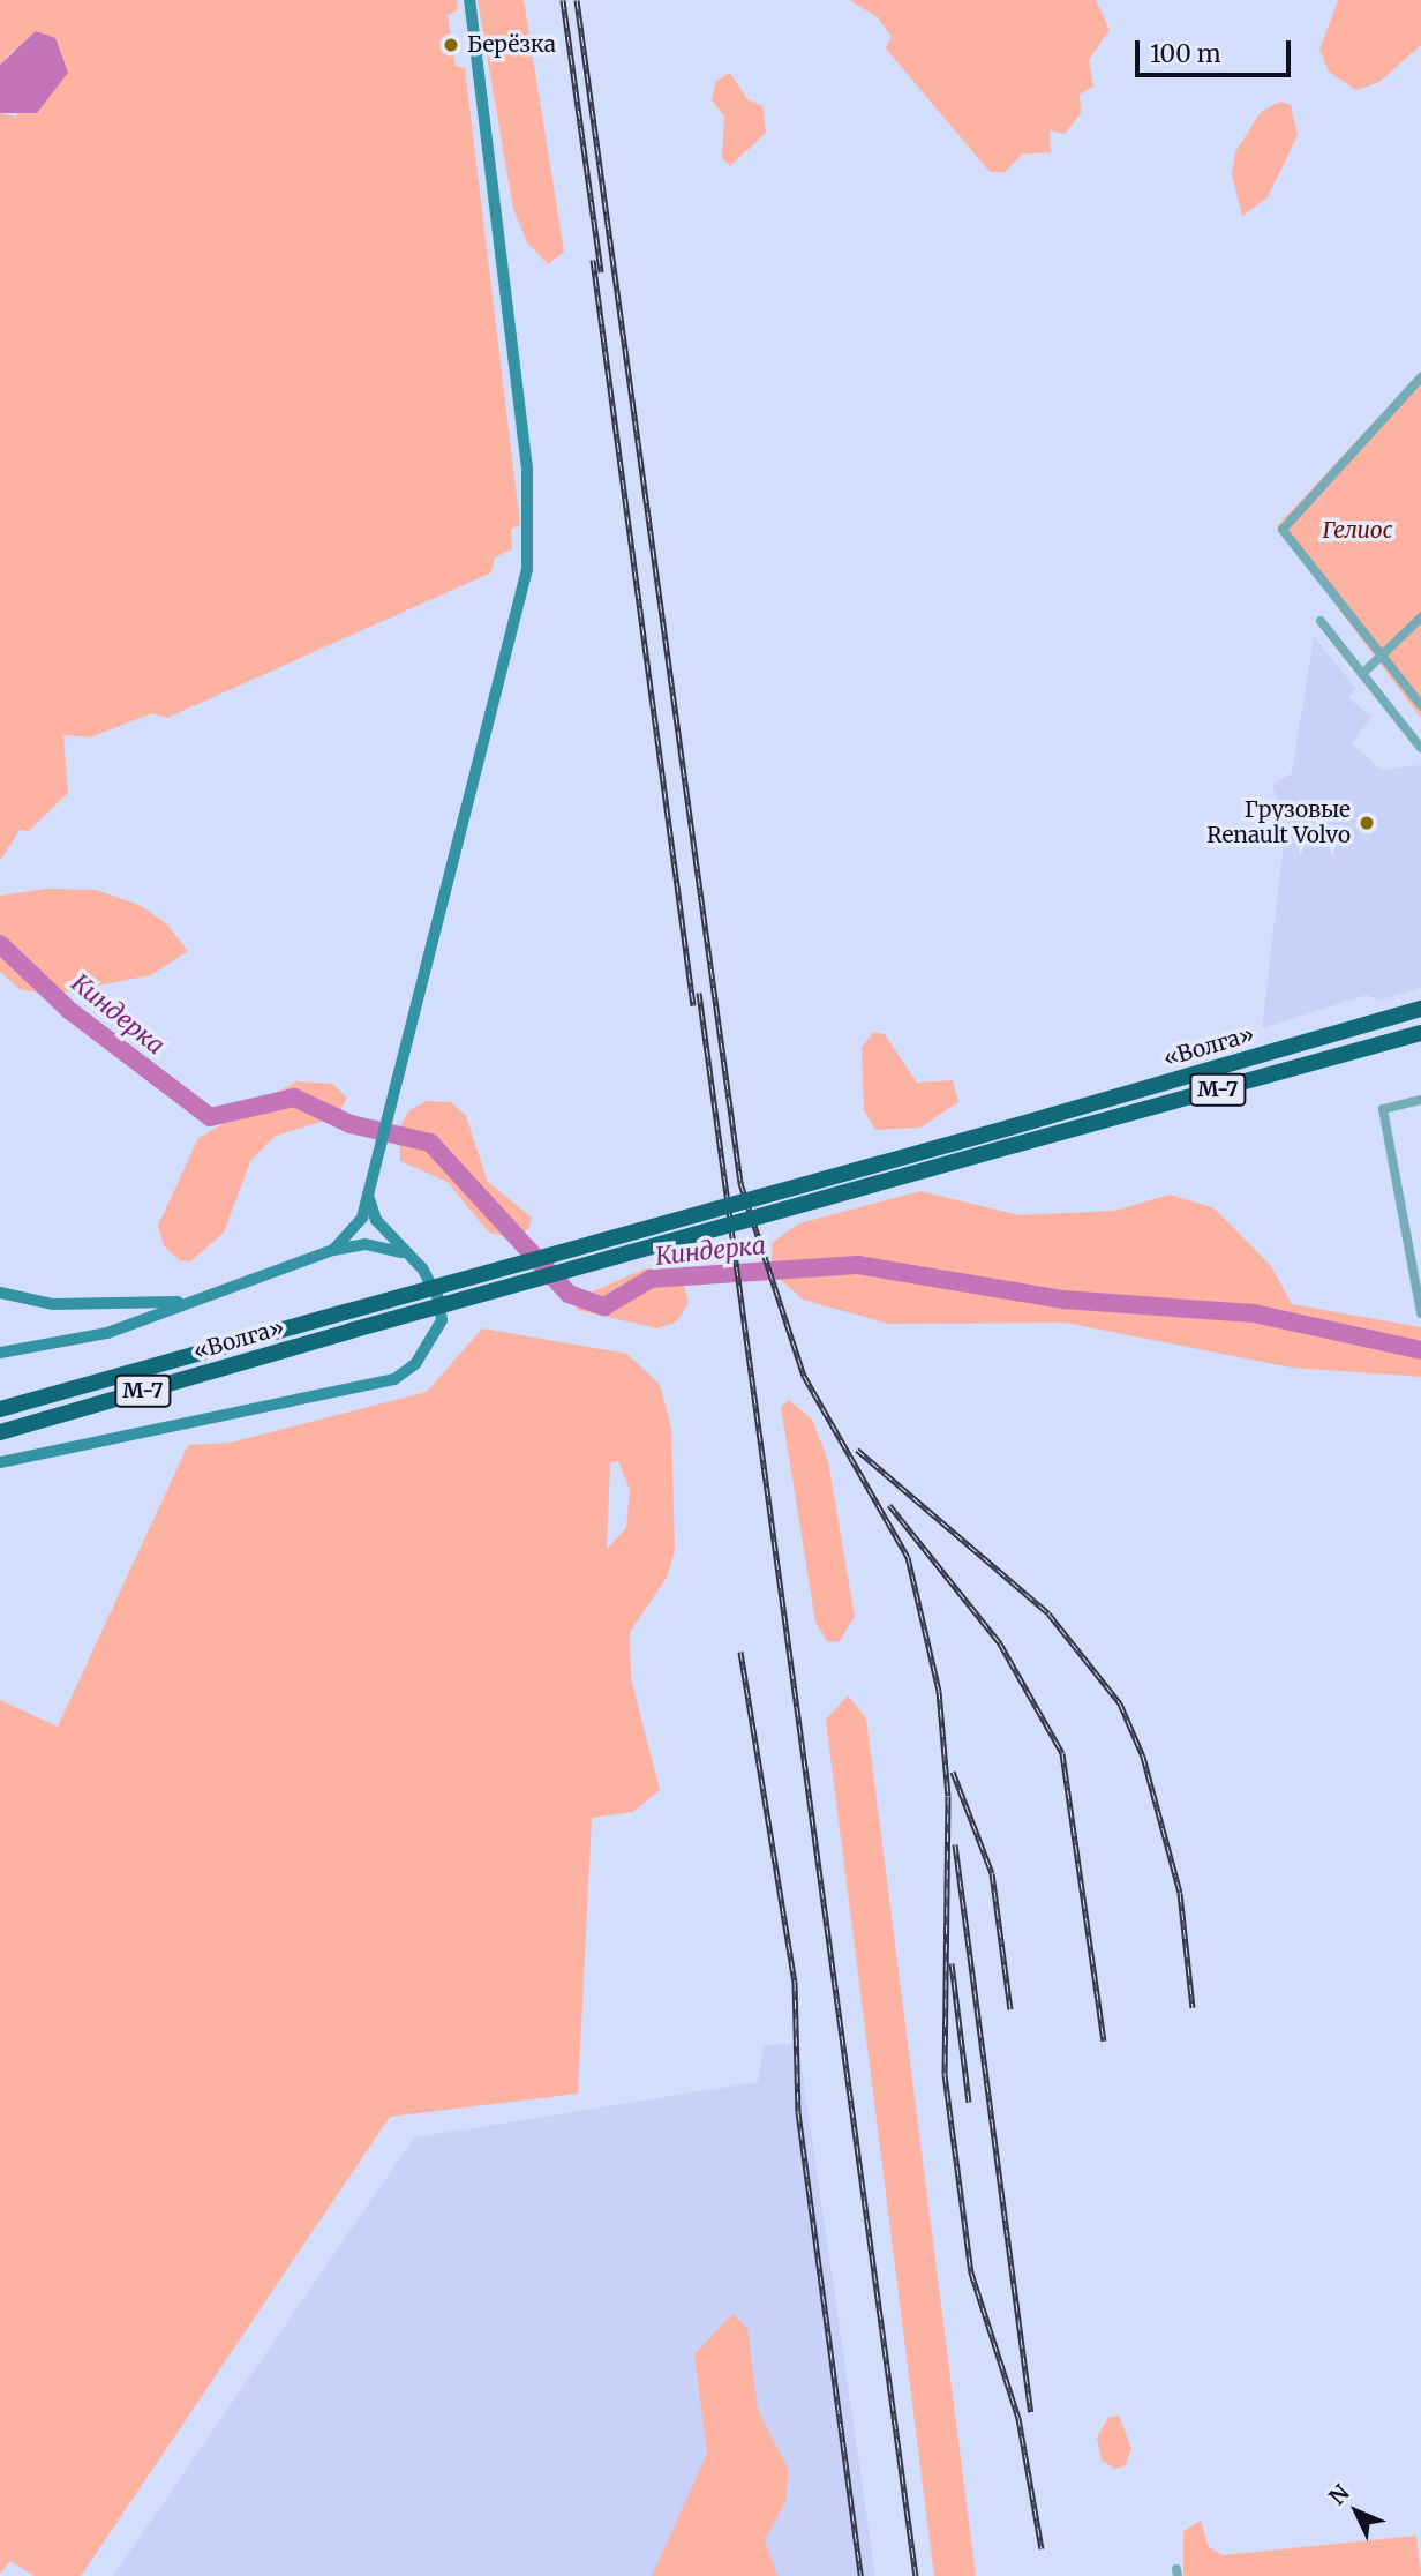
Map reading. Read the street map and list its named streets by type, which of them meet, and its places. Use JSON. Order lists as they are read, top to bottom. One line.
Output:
{"streets":{"highway":["«Волга»","М-7"]},"water":["Киндерка"],"parks":["Гелиос"],"places":["Берёзка","Грузовые Renault Volvo"],"scale_bar":"100 m","north":"top left"}
